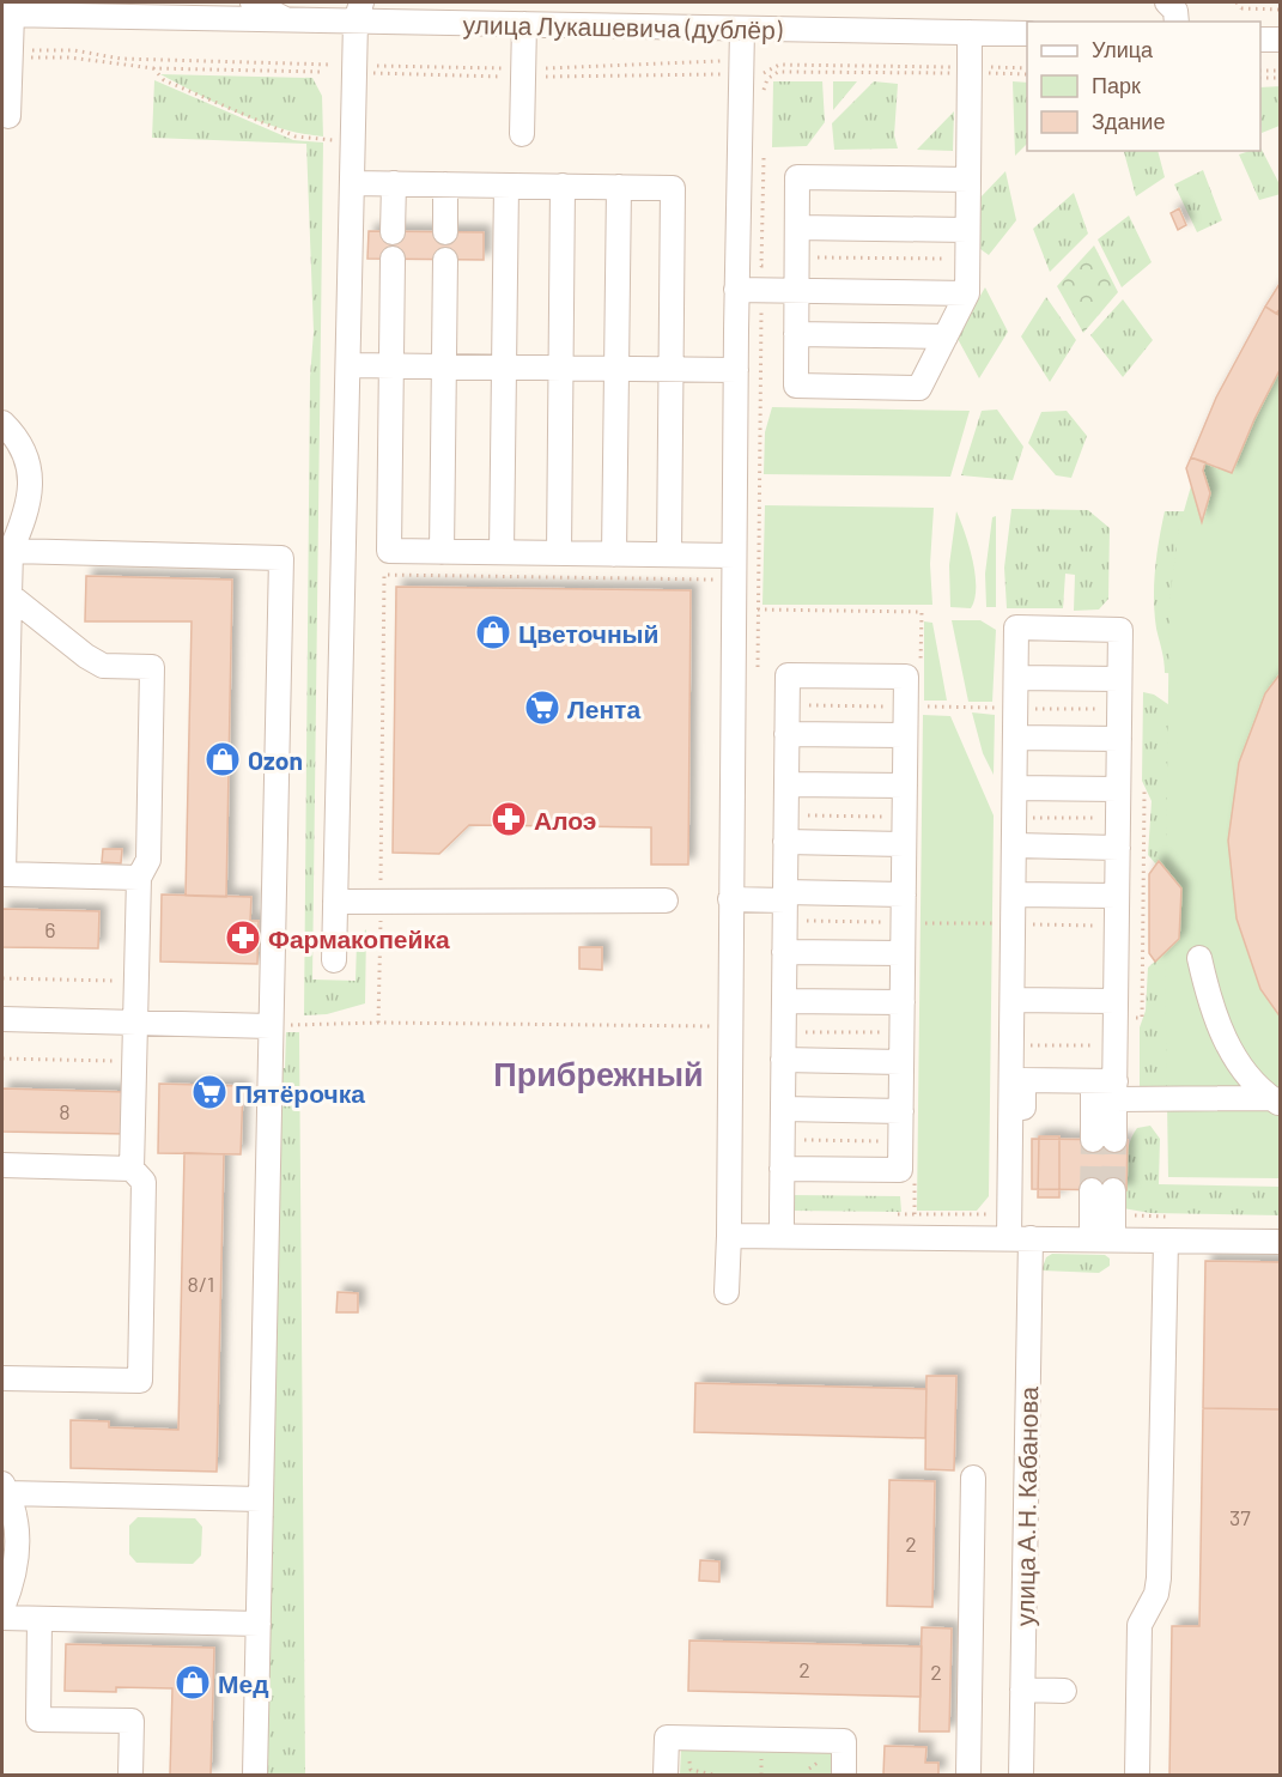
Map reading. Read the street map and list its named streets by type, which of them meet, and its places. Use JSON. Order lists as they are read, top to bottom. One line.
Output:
{"streets":{"street":["улица Лукашевича (дублёр)","улица А.Н. Кабанова"]},"districts":["Прибрежный"],"places":{"shop":["Цветочный","Ozon","Мед"],"supermarket":["Лента","Пятёрочка"],"pharmacy":["Алоэ","Фармакопейка"]},"house_numbers":["6","8","8/1","37","2","2","2"],"legend":["Улица","Парк","Здание"]}
